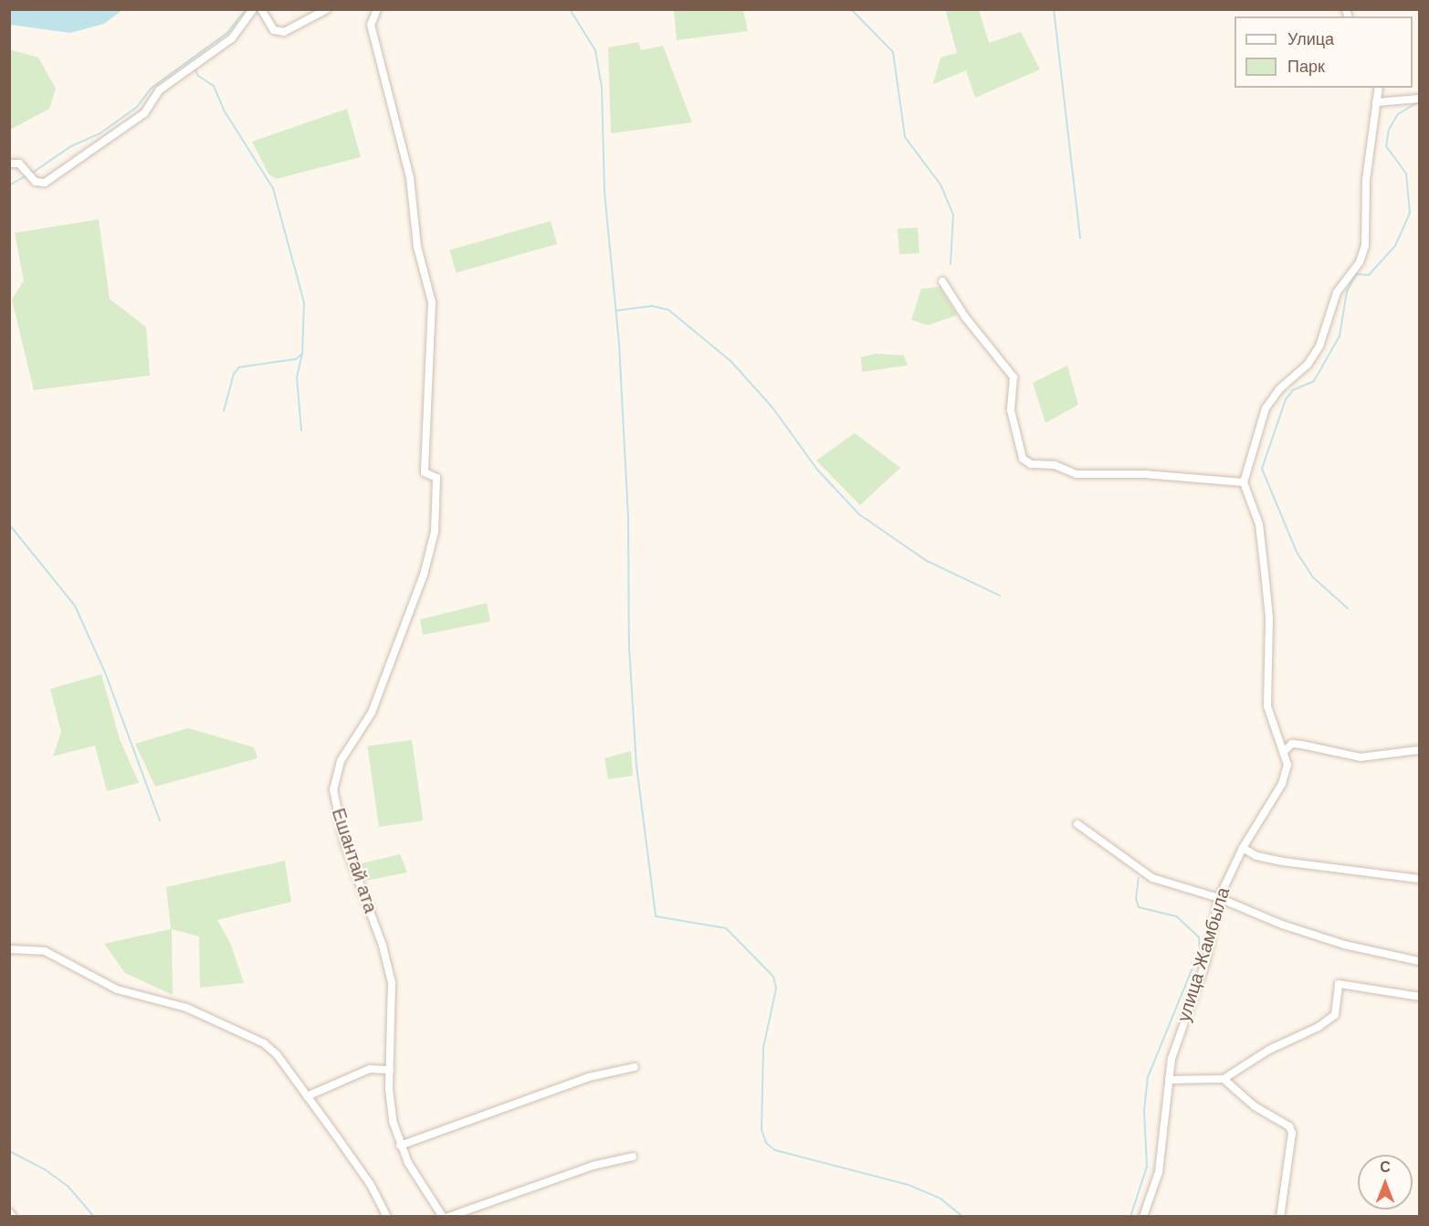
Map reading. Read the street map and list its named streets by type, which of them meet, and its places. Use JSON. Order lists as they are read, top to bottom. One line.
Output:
{"streets":{"street":["Ешантай ата","улица Жамбыла"]},"legend":["Улица","Парк"],"north":"top"}
